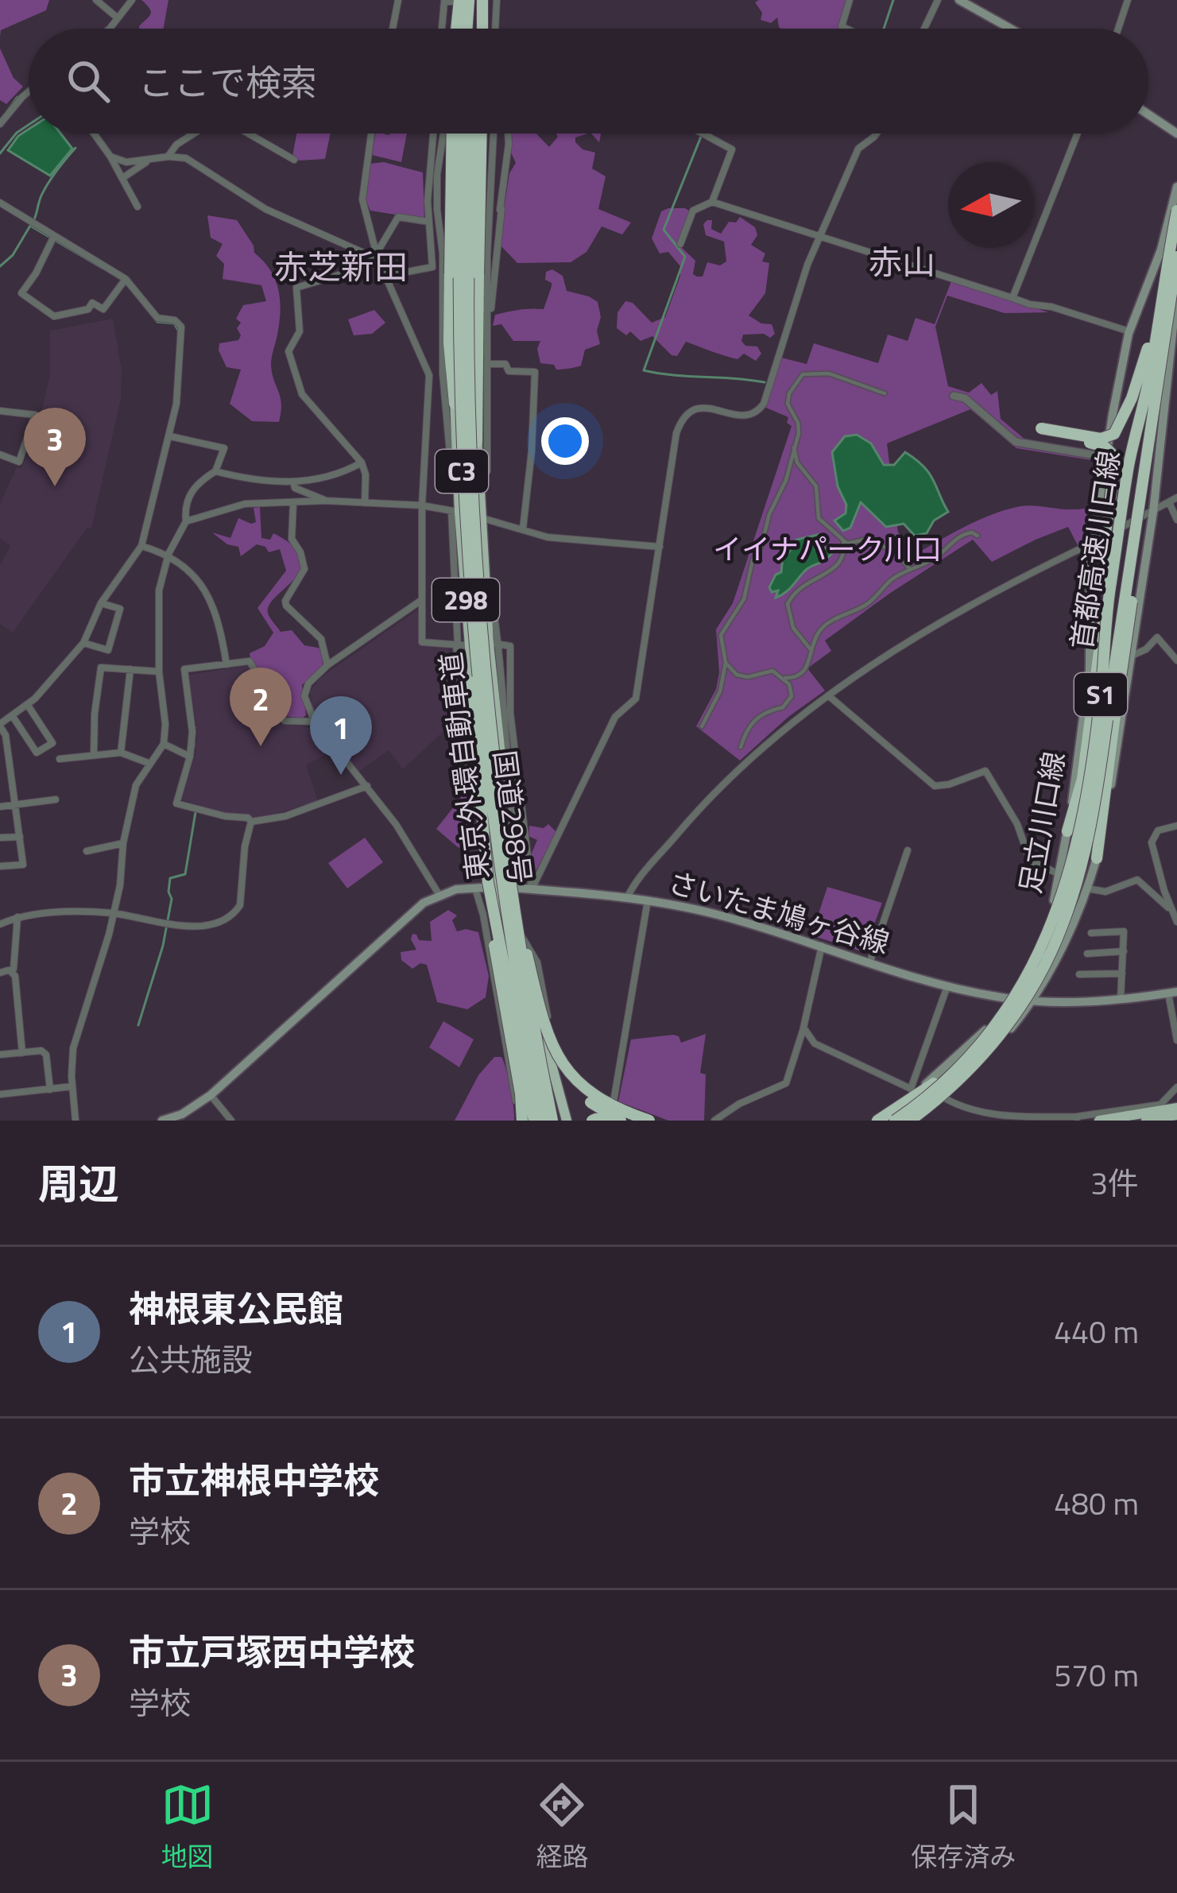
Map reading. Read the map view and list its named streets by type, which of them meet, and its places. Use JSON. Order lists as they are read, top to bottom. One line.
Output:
{"streets":{"highway":["C3","首都高速川口線","298","S1","東京外環自動車道","国道298号"],"main road":["足立川口線","さいたま鳩ヶ谷線"]},"crossings":[["首都高速川口線","足立川口線"],["東京外環自動車道","国道298号"],["国道298号","さいたま鳩ヶ谷線"],["足立川口線","さいたま鳩ヶ谷線"]],"districts":["赤山","赤芝新田"],"parks":["イイナパーク川口"],"north":"left","page":{"search":"ここで検索","pins":["3","2","1"],"heading":["周辺","3件"],"list":[{"mark":"1","name":"神根東公民館","note":"公共施設","value":"440 m"},{"mark":"2","name":"市立神根中学校","note":"学校","value":"480 m"},{"mark":"3","name":"市立戸塚西中学校","note":"学校","value":"570 m"}],"nav":["地図","経路","保存済み"]}}
